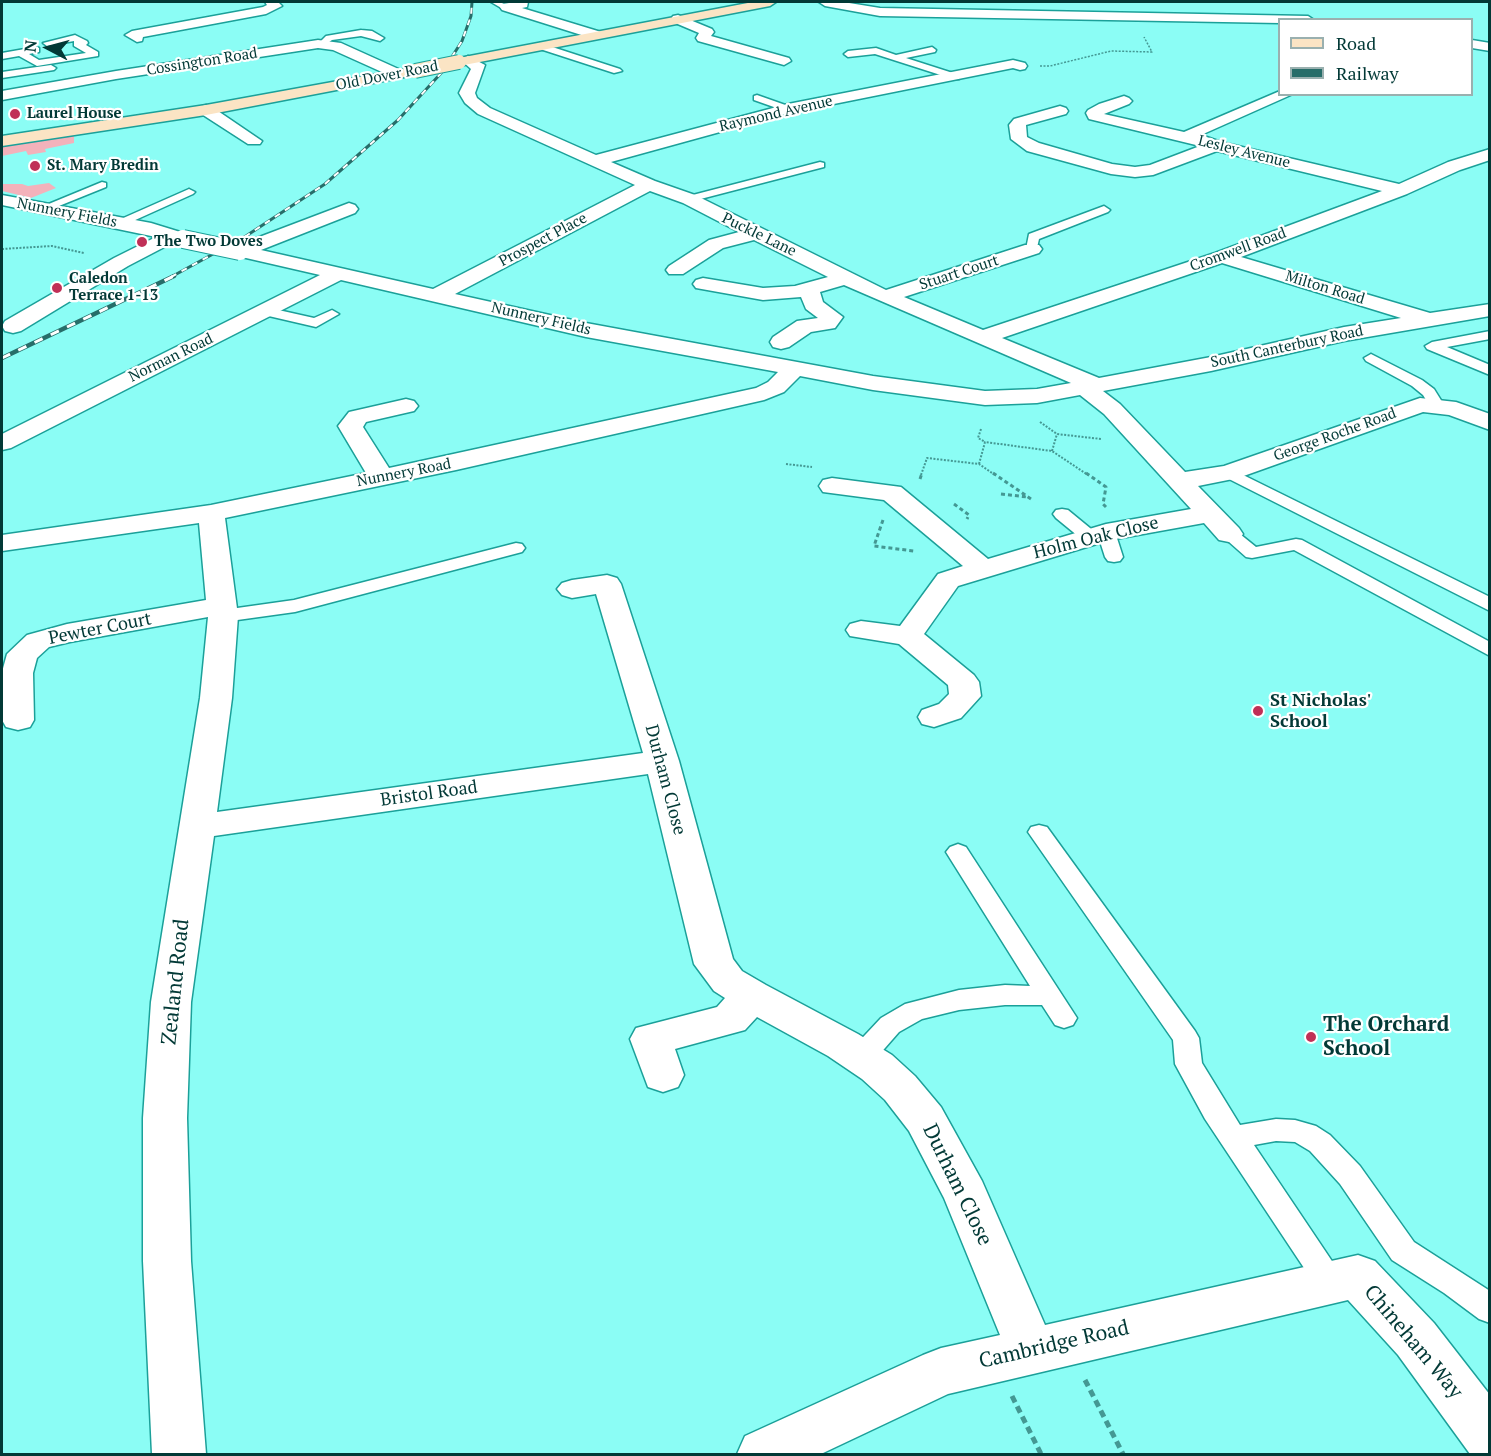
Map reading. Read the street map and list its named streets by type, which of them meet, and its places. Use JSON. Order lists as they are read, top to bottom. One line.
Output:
{"streets":{"street":["Cossington Road","Old Dover Road","Raymond Avenue","Lesley Avenue","Nunnery Fields","Puckle Lane","Prospect Place","Cromwell Road","Stuart Court","Milton Road","South Canterbury Road","Norman Road","George Roche Road","Nunnery Road","Holm Oak Close","Pewter Court","Durham Close","Bristol Road","Zealand Road","Chineham Way","Cambridge Road"]},"crossings":[["Cossington Road","Old Dover Road"],["Old Dover Road","Puckle Lane"],["Raymond Avenue","Puckle Lane"],["Lesley Avenue","Cromwell Road"],["Nunnery Fields","Puckle Lane"],["Nunnery Fields","Prospect Place"],["Nunnery Fields","South Canterbury Road"],["Nunnery Fields","Norman Road"],["Nunnery Fields","Nunnery Road"],["Puckle Lane","Prospect Place"],["Puckle Lane","Cromwell Road"],["Puckle Lane","Stuart Court"],["Puckle Lane","South Canterbury Road"],["Cromwell Road","Milton Road"],["Milton Road","South Canterbury Road"],["Nunnery Road","Zealand Road"],["Pewter Court","Zealand Road"],["Durham Close","Bristol Road"],["Durham Close","Cambridge Road"],["Bristol Road","Zealand Road"],["Chineham Way","Cambridge Road"]],"places":["Laurel House","St. Mary Bredin","The Two Doves","Caledon Terrace 1-13","St Nicholas' School","The Orchard School"],"legend":["Road","Railway"],"north":"left"}
